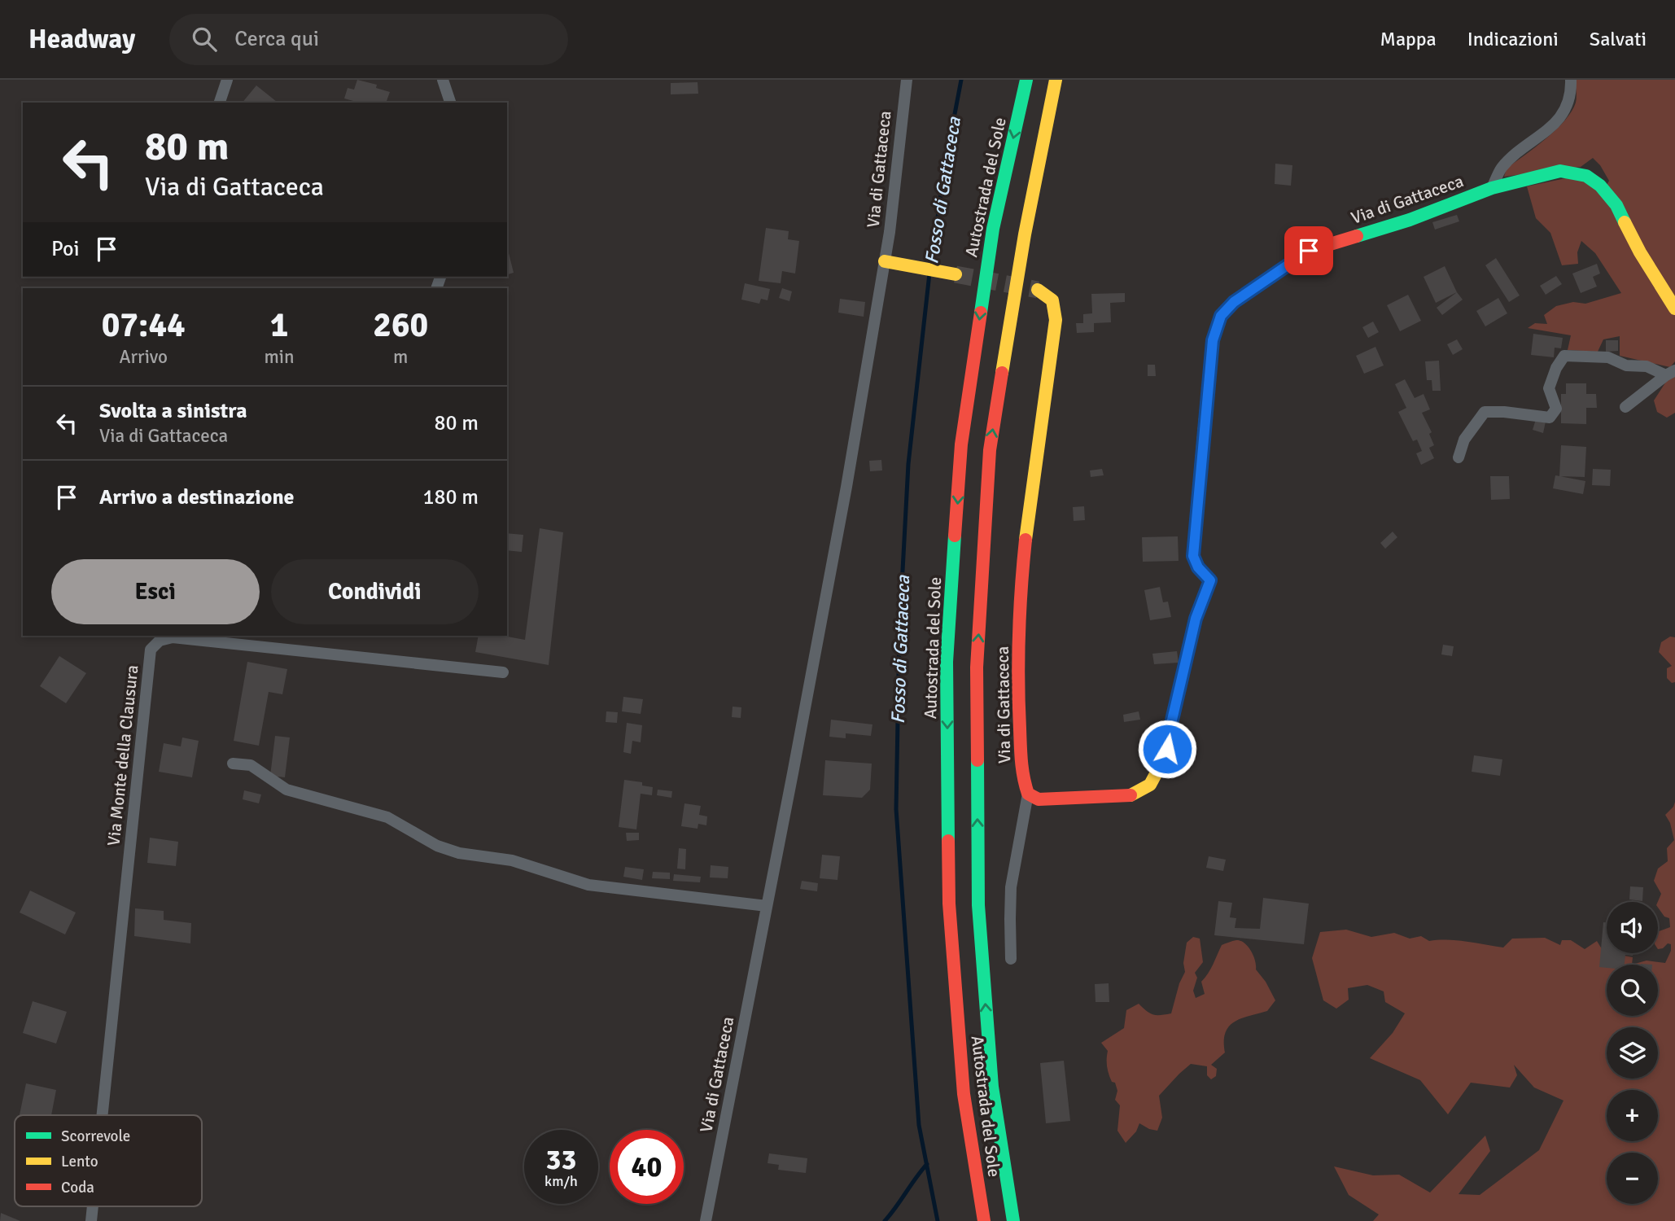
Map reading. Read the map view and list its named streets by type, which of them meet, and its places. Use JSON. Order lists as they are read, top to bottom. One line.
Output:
{"streets":{"main road":["Via di Gattaceca","Autostrada del Sole"],"street":["Via Monte della Clausura"]},"water":["Fosso di Gattaceca"],"legend":["Scorrevole","Lento","Coda"],"page":{"header":"Headway","search":"Cerca qui","nav":["Mappa","Indicazioni","Salvati"],"turn":["80 m","Via di Gattaceca"],"then":"Poi","eta":["07:44","Arrivo","1","min","260","m"],"list":[{"name":"Svolta a sinistra","note":"Via di Gattaceca","value":"80 m"},{"name":"Arrivo a destinazione","value":"180 m"}],"buttons":["Esci","Condividi"],"map_buttons":["+","−"],"speed":"33 km/h","limit":"40"}}
